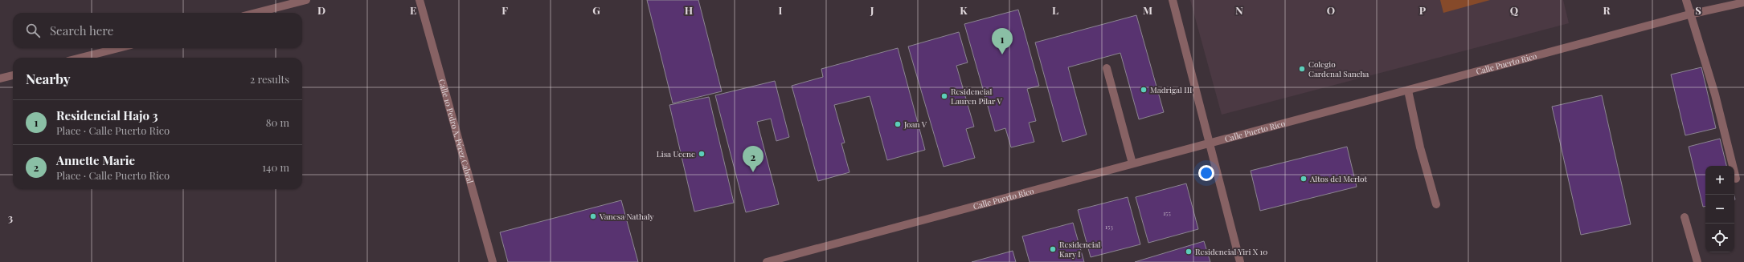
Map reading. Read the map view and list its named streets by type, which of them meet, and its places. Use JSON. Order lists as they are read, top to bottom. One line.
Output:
{"streets":{"street":["Calle Puerto Rico","Calle 10 Pedro A. Pérez Cabral"]},"places":["Colegio Cardenal Sancha","Madrigal III","Residencial Lauren Pilar V","Joan V","Lisa Ucene","Altos del Merlot","Vanesa Nathaly","Residencial Kary I","Residencial Yiri X 10"],"house_numbers":["155","153"],"page":{"search":"Search here","pins":["1","2"],"heading":["Nearby","2 results"],"list":[{"mark":"1","name":"Residencial Hajo 3","note":"Place · Calle Puerto Rico","value":"80 m"},{"mark":"2","name":"Annette Marie","note":"Place · Calle Puerto Rico","value":"140 m"}],"map_buttons":["+","−"]},"grid":{"columns":["D","E","F","G","H","I","J","K","L","M","N","O","P","Q","R","S"],"rows":["3"]}}
